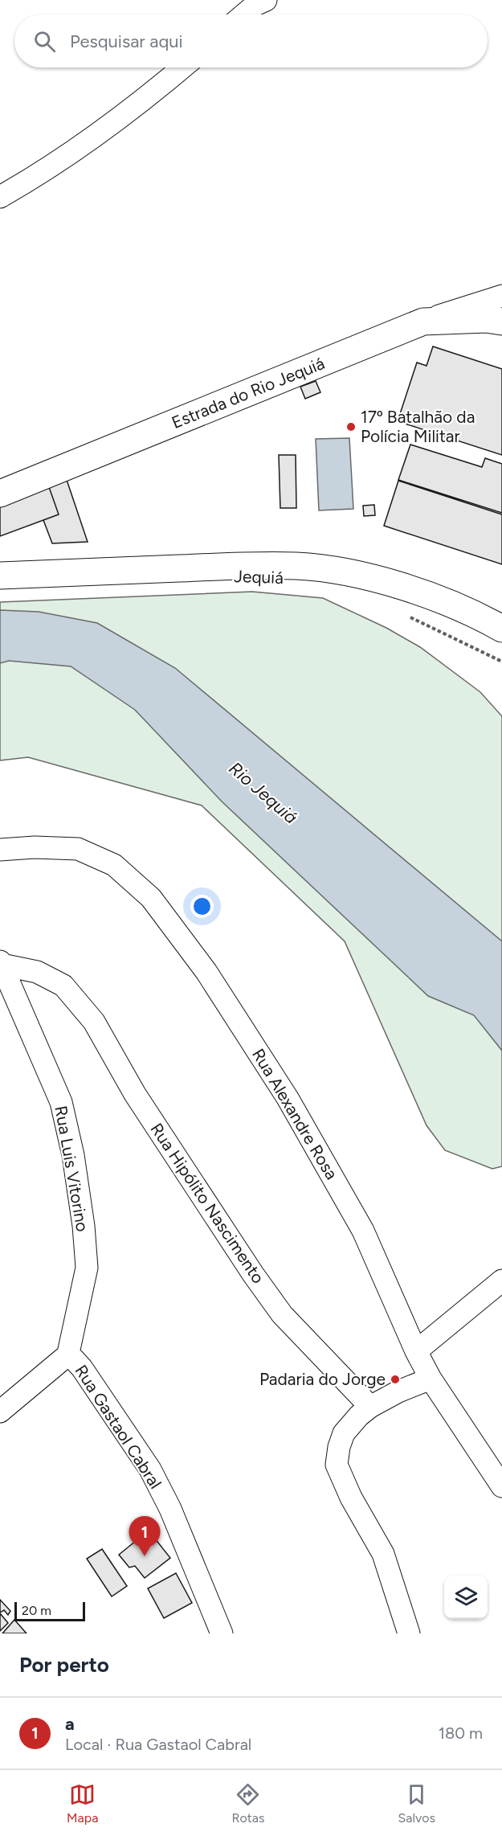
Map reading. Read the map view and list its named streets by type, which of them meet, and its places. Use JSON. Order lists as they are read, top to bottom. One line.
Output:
{"streets":{"main road":["Estrada do Rio Jequiá"],"street":["Rua Alexandre Rosa","Rua Luis Vitorino","Rua Hipólito Nascimento","Rua Gastaol Cabral"]},"crossings":[["Rua Luis Vitorino","Rua Hipólito Nascimento"],["Rua Luis Vitorino","Rua Gastaol Cabral"]],"water":["Rio Jequiá"],"places":["17º Batalhão da Polícia Militar","Padaria do Jorge"],"scale_bar":"20 m","page":{"search":"Pesquisar aqui","pins":"1","scale":"20 m","heading":"Por perto","list":[{"mark":"1","name":"a","note":"Local · Rua Gastaol Cabral","value":"180 m"}],"nav":["Mapa","Rotas","Salvos"]}}
